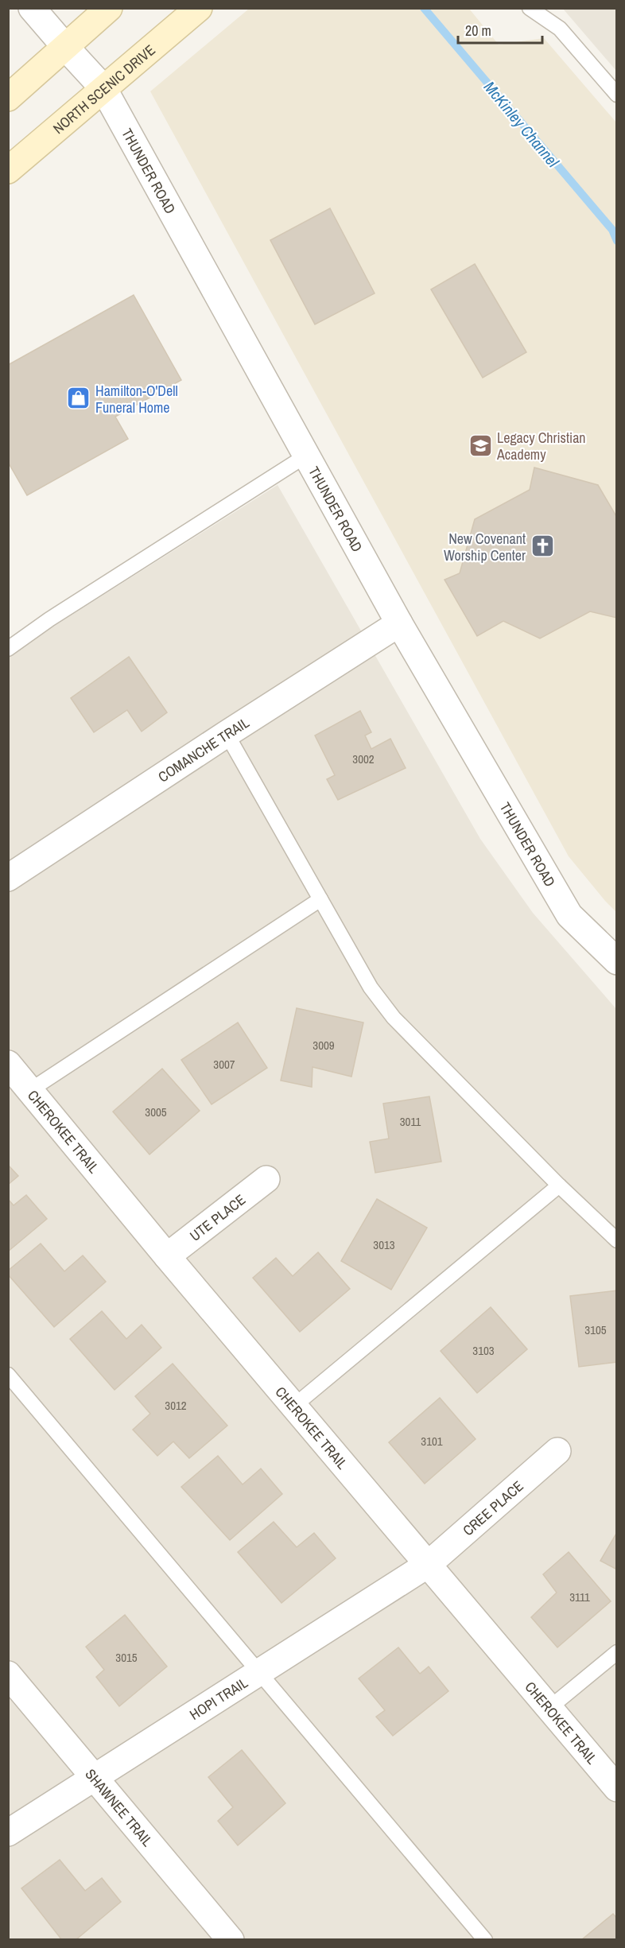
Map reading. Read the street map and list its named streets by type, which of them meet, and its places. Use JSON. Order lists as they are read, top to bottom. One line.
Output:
{"streets":{"main road":["NORTH SCENIC DRIVE"],"street":["THUNDER ROAD","COMANCHE TRAIL","CHEROKEE TRAIL","UTE PLACE","CREE PLACE","HOPI TRAIL","SHAWNEE TRAIL"]},"crossings":[["NORTH SCENIC DRIVE","THUNDER ROAD"],["THUNDER ROAD","COMANCHE TRAIL"],["CHEROKEE TRAIL","UTE PLACE"],["CHEROKEE TRAIL","CREE PLACE"],["CHEROKEE TRAIL","HOPI TRAIL"],["CREE PLACE","HOPI TRAIL"],["HOPI TRAIL","SHAWNEE TRAIL"]],"water":["McKinley Channel"],"places":{"shop":["Hamilton-O'Dell Funeral Home"],"school or university":["Legacy Christian Academy"],"church":["New Covenant Worship Center"]},"house_numbers":["3002","3009","3007","3005","3011","3013","3105","3103","3012","3101","3111","3015"],"scale_bar":"20 m"}
